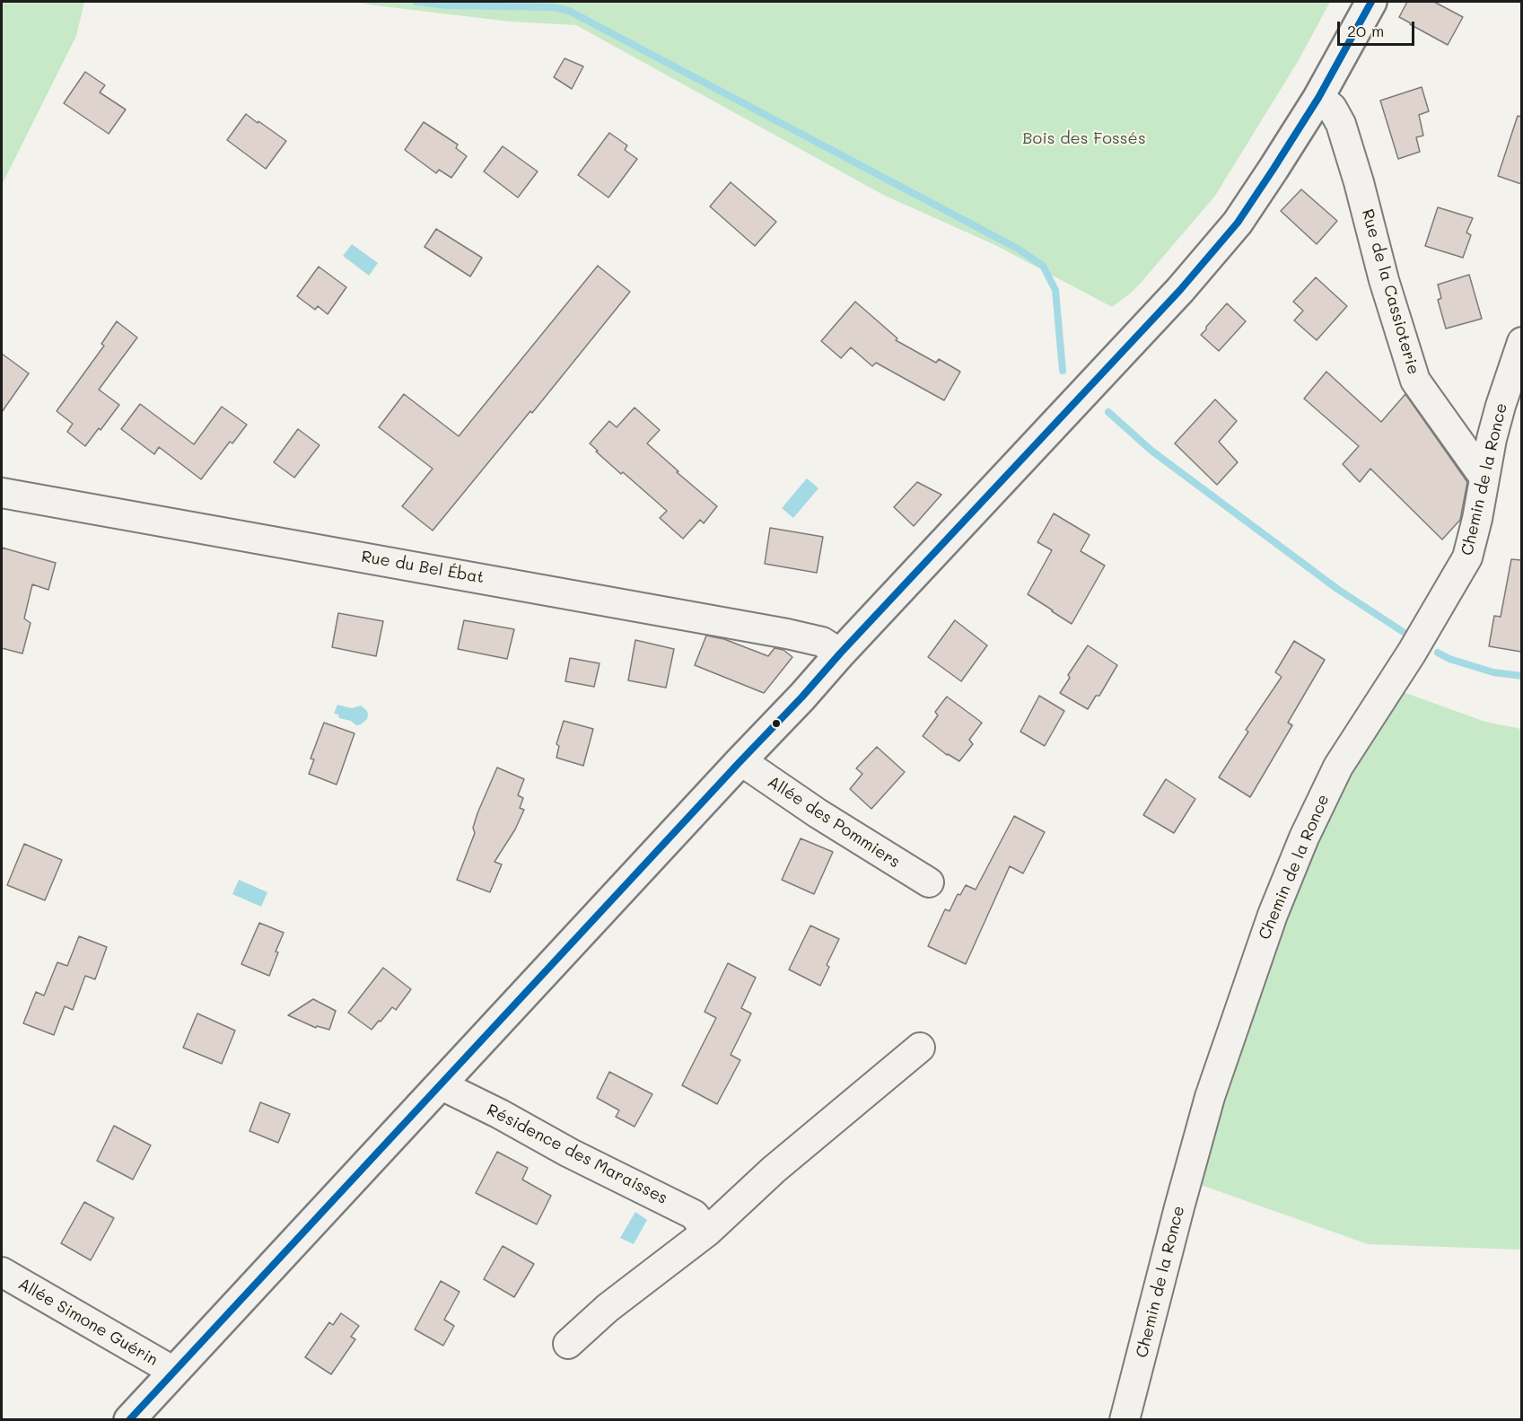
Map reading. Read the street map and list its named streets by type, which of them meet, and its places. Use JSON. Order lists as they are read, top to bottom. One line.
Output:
{"streets":{"street":["Rue de la Cassioterie","Chemin de la Ronce","Rue du Bel Ébat","Allée des Pommiers","Résidence des Maraisses","Allée Simone Guérin"]},"crossings":[["Rue de la Cassioterie","Chemin de la Ronce"]],"parks":["Bois des Fossés"],"scale_bar":"20 m"}
